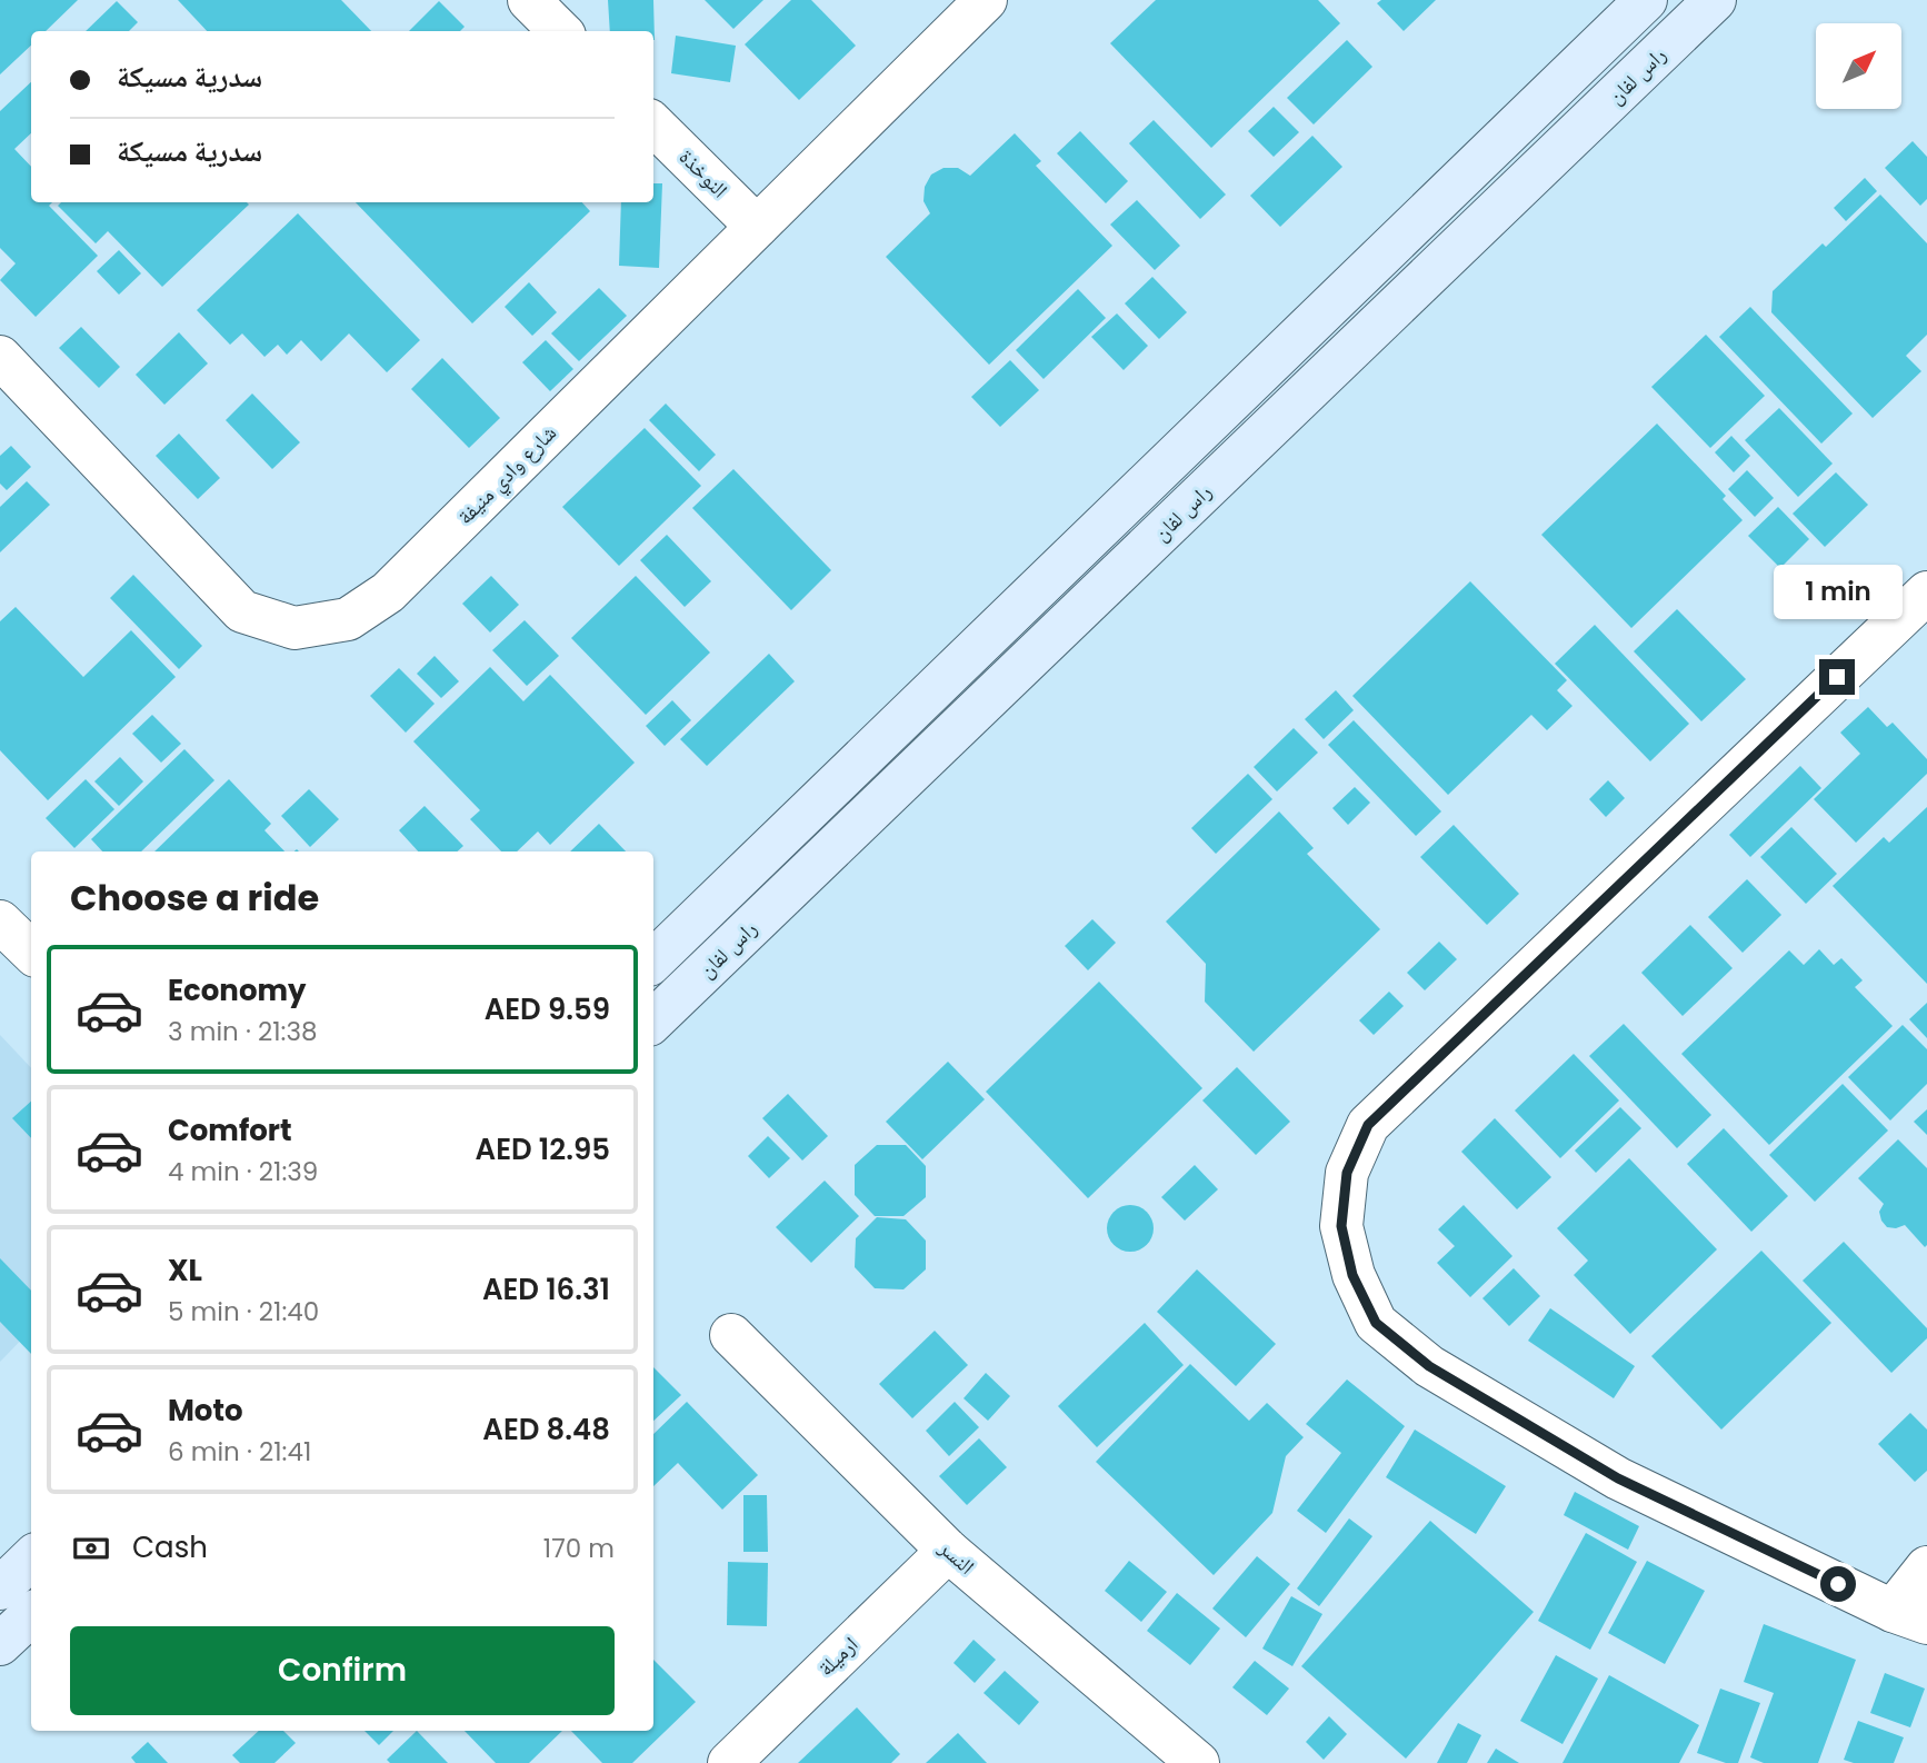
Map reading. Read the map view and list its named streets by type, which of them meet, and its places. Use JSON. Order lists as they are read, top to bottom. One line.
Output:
{"streets":{"street":["راس لفان","النوخذة","شارع وادي منيفة","النسر","ارميلة"]},"crossings":[["النوخذة","شارع وادي منيفة"],["النسر","ارميلة"]],"north":"top right","page":{"banner":["سدرية مسيكة","سدرية مسيكة"],"bubble":"1 min","heading":"Choose a ride","list":[{"name":"Economy","note":"3 min · 21:38","value":"AED 9.59"},{"name":"Comfort","note":"4 min · 21:39","value":"AED 12.95"},{"name":"XL","note":"5 min · 21:40","value":"AED 16.31"},{"name":"Moto","note":"6 min · 21:41","value":"AED 8.48"}],"pay":["Cash","170 m"],"buttons":"Confirm"}}
